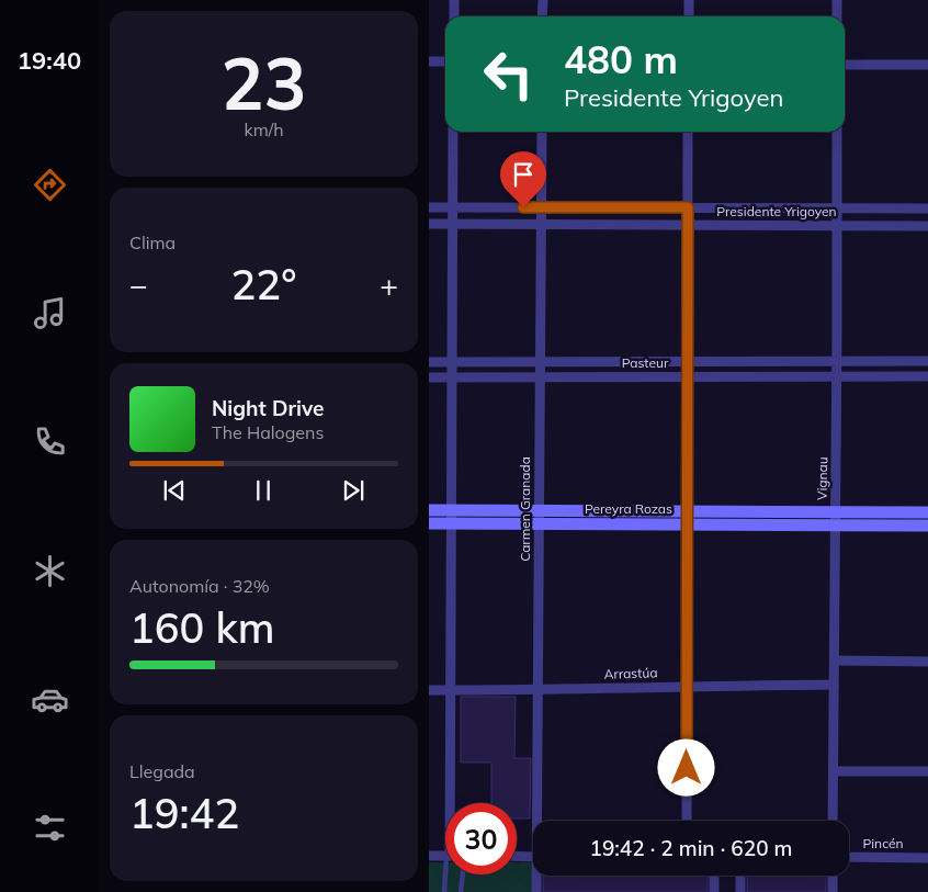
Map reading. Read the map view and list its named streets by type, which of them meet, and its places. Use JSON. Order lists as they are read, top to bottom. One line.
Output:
{"streets":{"street":["Presidente Yrigoyen","Pasteur","Vignau","Carmen Granada","Pereyra Rozas","Arrastúa","Pincén"]},"crossings":[["Presidente Yrigoyen","Vignau"],["Presidente Yrigoyen","Carmen Granada"],["Pasteur","Vignau"],["Pasteur","Carmen Granada"],["Vignau","Pereyra Rozas"],["Vignau","Arrastúa"],["Carmen Granada","Pereyra Rozas"],["Carmen Granada","Arrastúa"]],"page":{"tabs":"19:40","tile":[["23","km/h"],"Clima",["Autonomía · 32%","160 km"],["Llegada","19:42"]],"turn":["480 m","Presidente Yrigoyen"],"heat":["−","22°","+"],"song":["Night Drive","The Halogens"],"limit":"30","trip":"19:42 · 2 min · 620 m"}}
